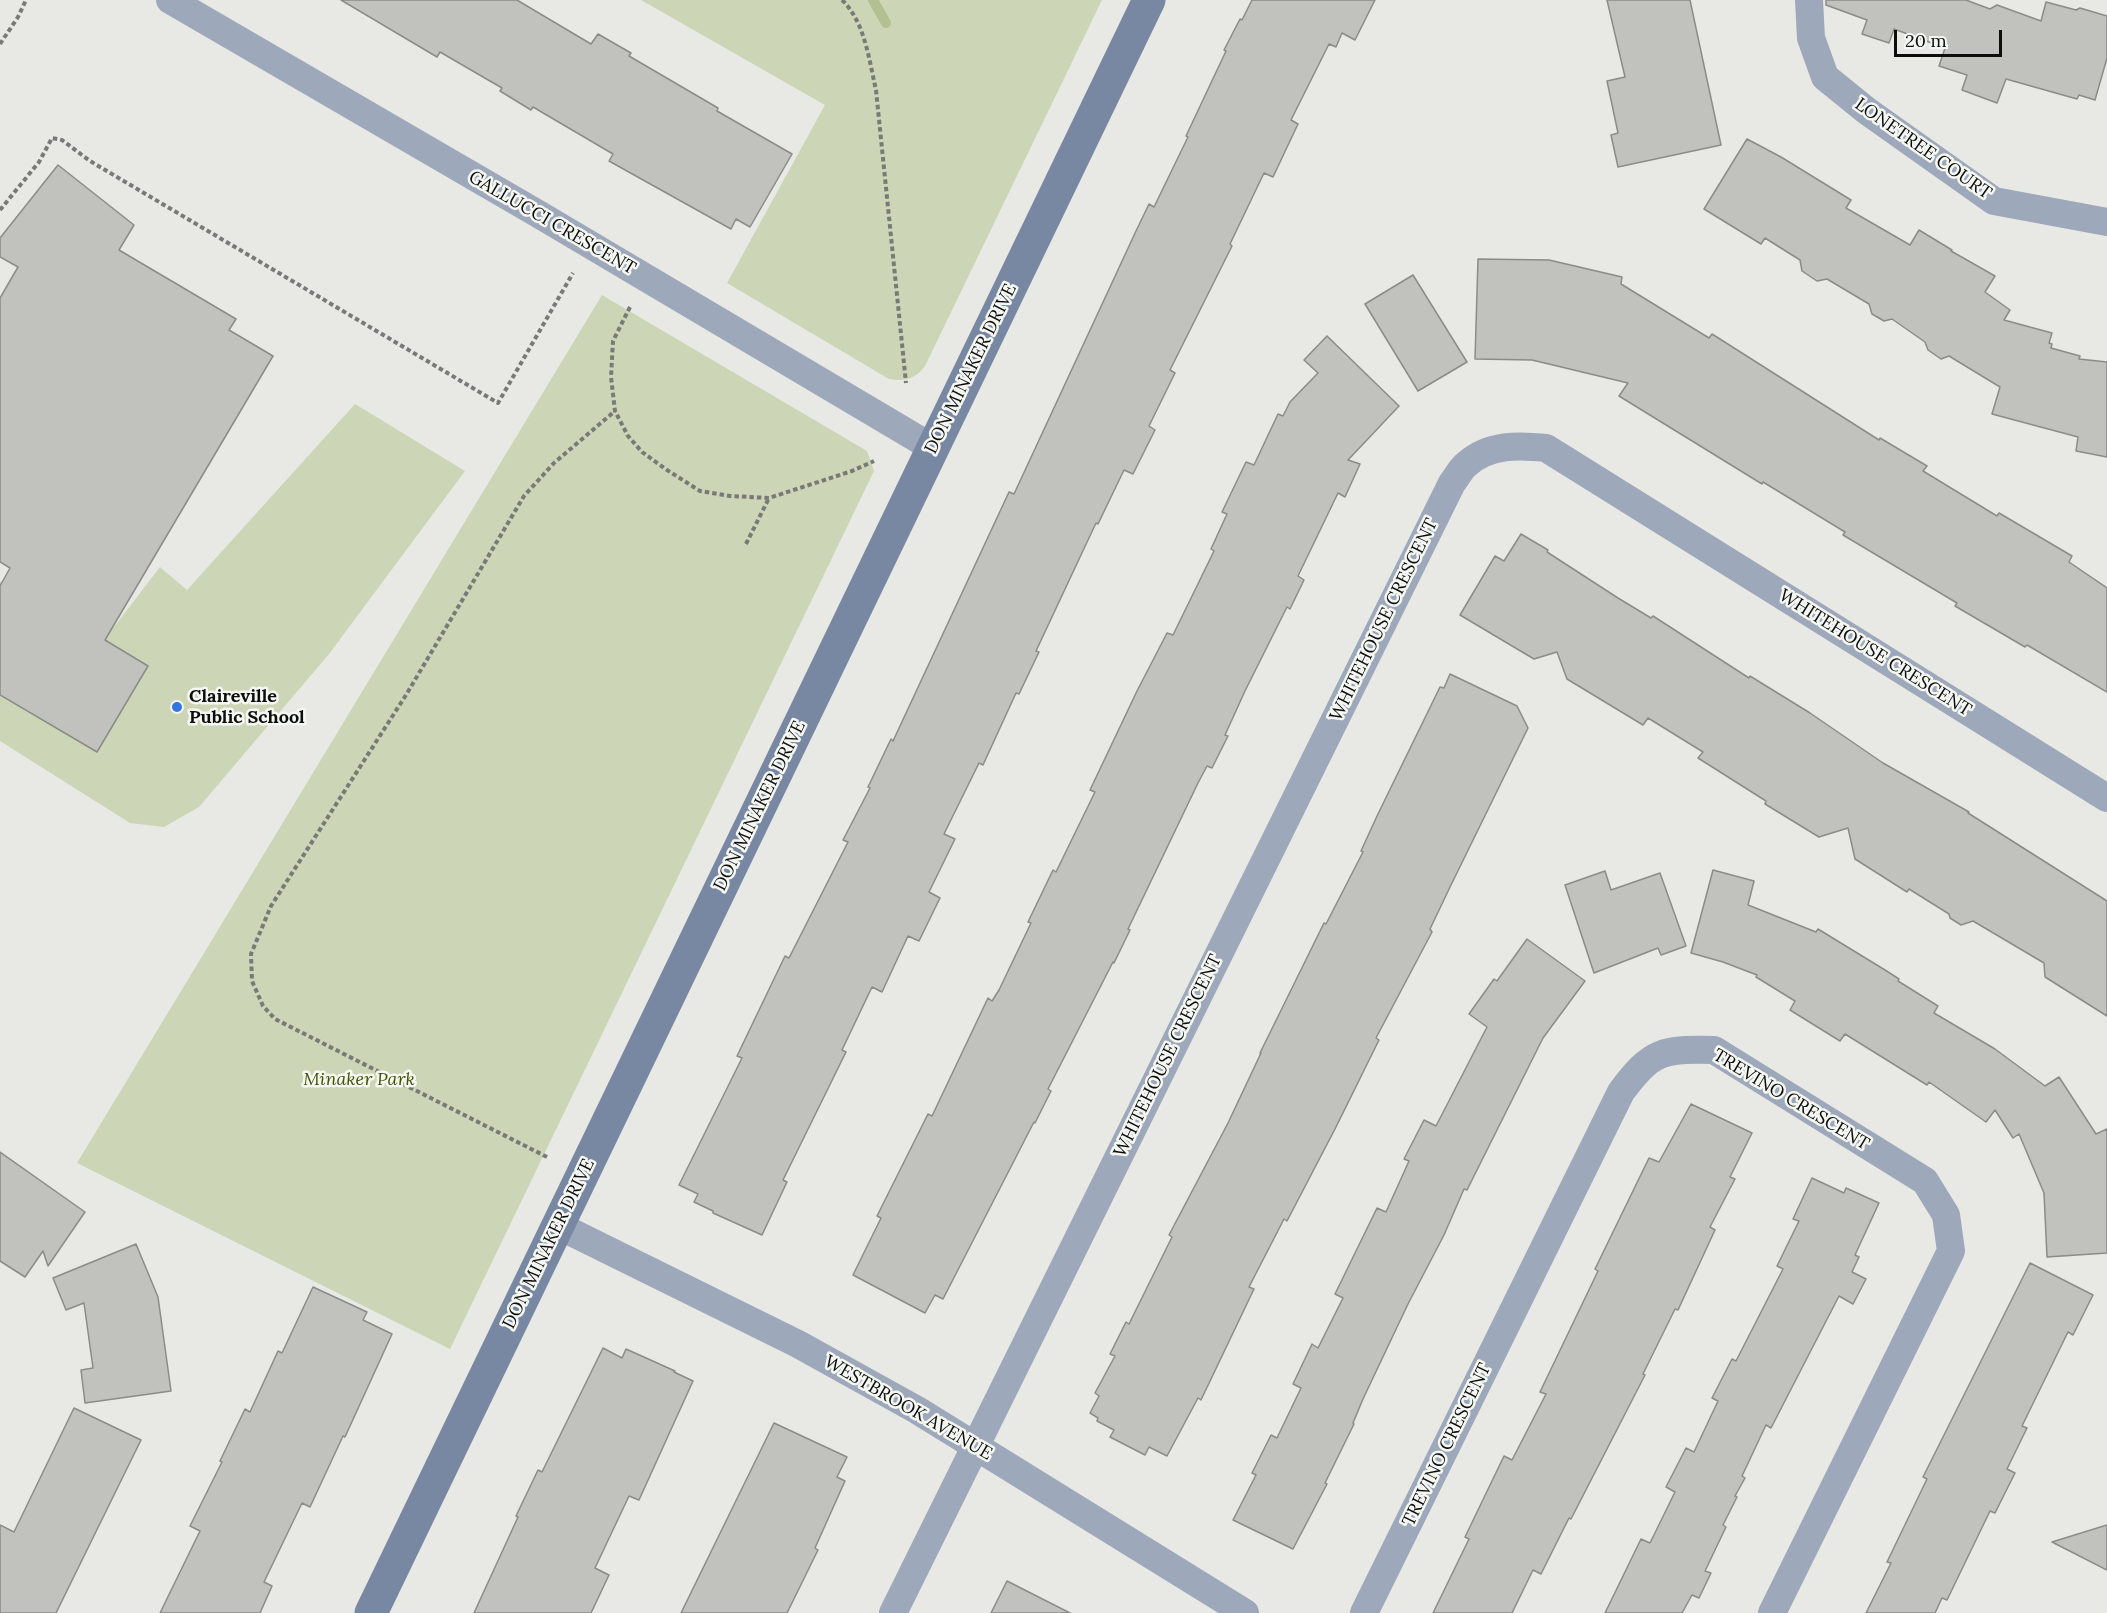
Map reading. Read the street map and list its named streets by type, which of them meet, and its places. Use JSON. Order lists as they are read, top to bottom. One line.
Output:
{"streets":{"street":["LONETREE COURT","GALLUCCI CRESCENT","DON MINAKER DRIVE","WHITEHOUSE CRESCENT","TREVINO CRESCENT","WESTBROOK AVENUE"]},"crossings":[["GALLUCCI CRESCENT","DON MINAKER DRIVE"],["DON MINAKER DRIVE","WESTBROOK AVENUE"],["WHITEHOUSE CRESCENT","WESTBROOK AVENUE"]],"parks":["Minaker Park"],"places":["Claireville Public School"],"scale_bar":"20 m"}
